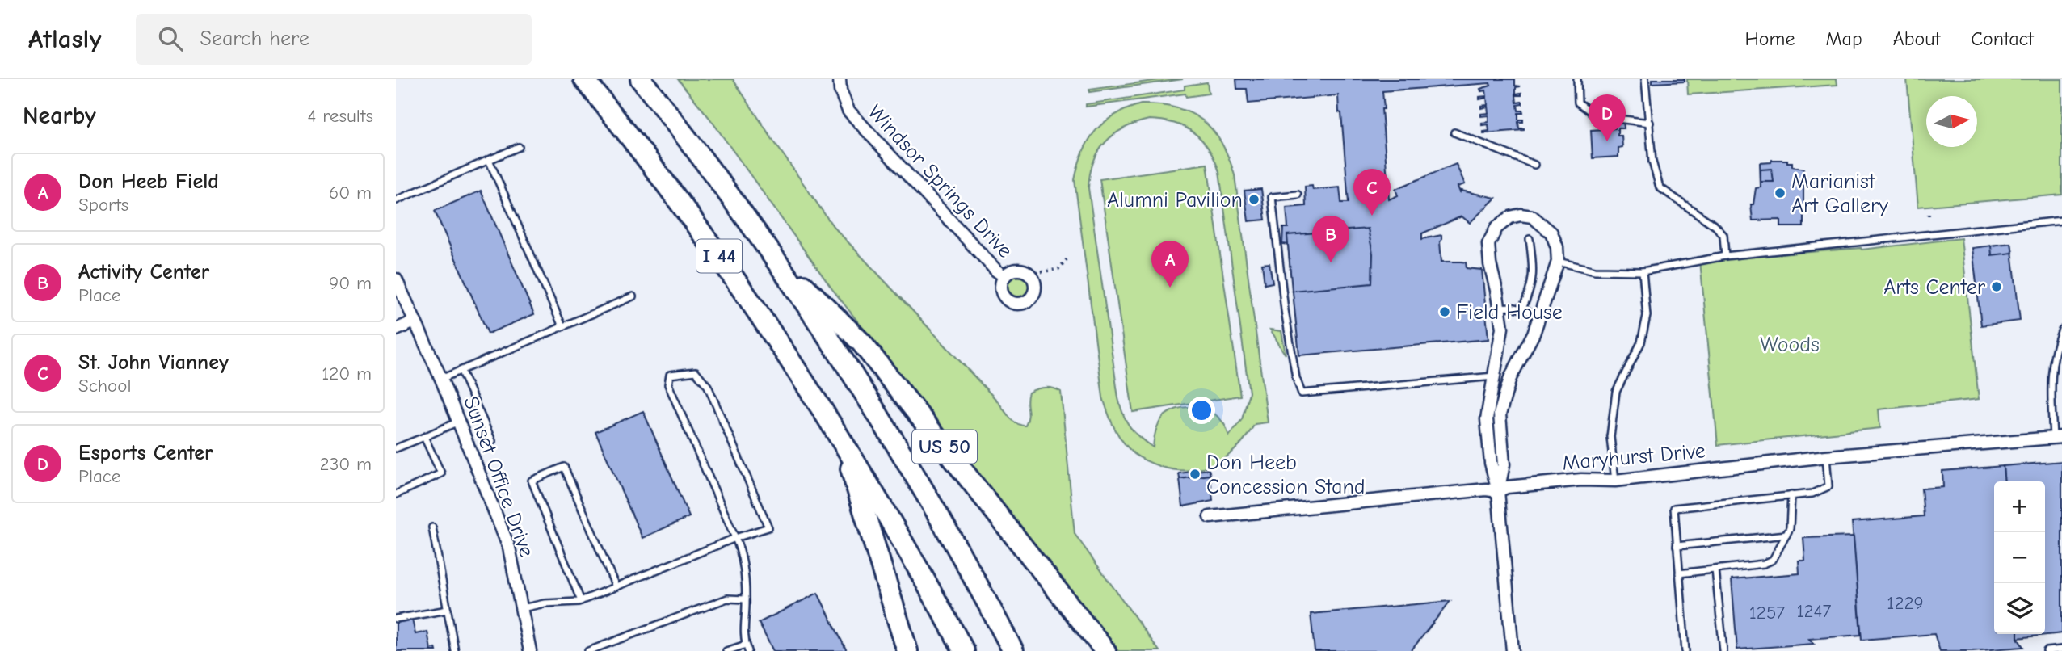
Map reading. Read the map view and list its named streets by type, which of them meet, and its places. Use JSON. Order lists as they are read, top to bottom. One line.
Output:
{"streets":{"highway":["I 44","US 50"],"street":["Windsor Springs Drive","Maryhurst Drive","Sunset Office Drive"]},"crossings":[["I 44","US 50"]],"parks":["Woods"],"places":["Marianist Art Gallery","Alumni Pavilion","Arts Center","Field House","Don Heeb Concession Stand"],"house_numbers":["1229","1247","1257"],"north":"right","page":{"header":"Atlasly","search":"Search here","nav":["Home","Map","About","Contact"],"heading":["Nearby","4 results"],"pins":["D","C","B","A"],"list":[{"mark":"A","name":"Don Heeb Field","note":"Sports","value":"60 m"},{"mark":"B","name":"Activity Center","note":"Place","value":"90 m"},{"mark":"C","name":"St. John Vianney","note":"School","value":"120 m"},{"mark":"D","name":"Esports Center","note":"Place","value":"230 m"}],"map_buttons":["+","−"]}}
